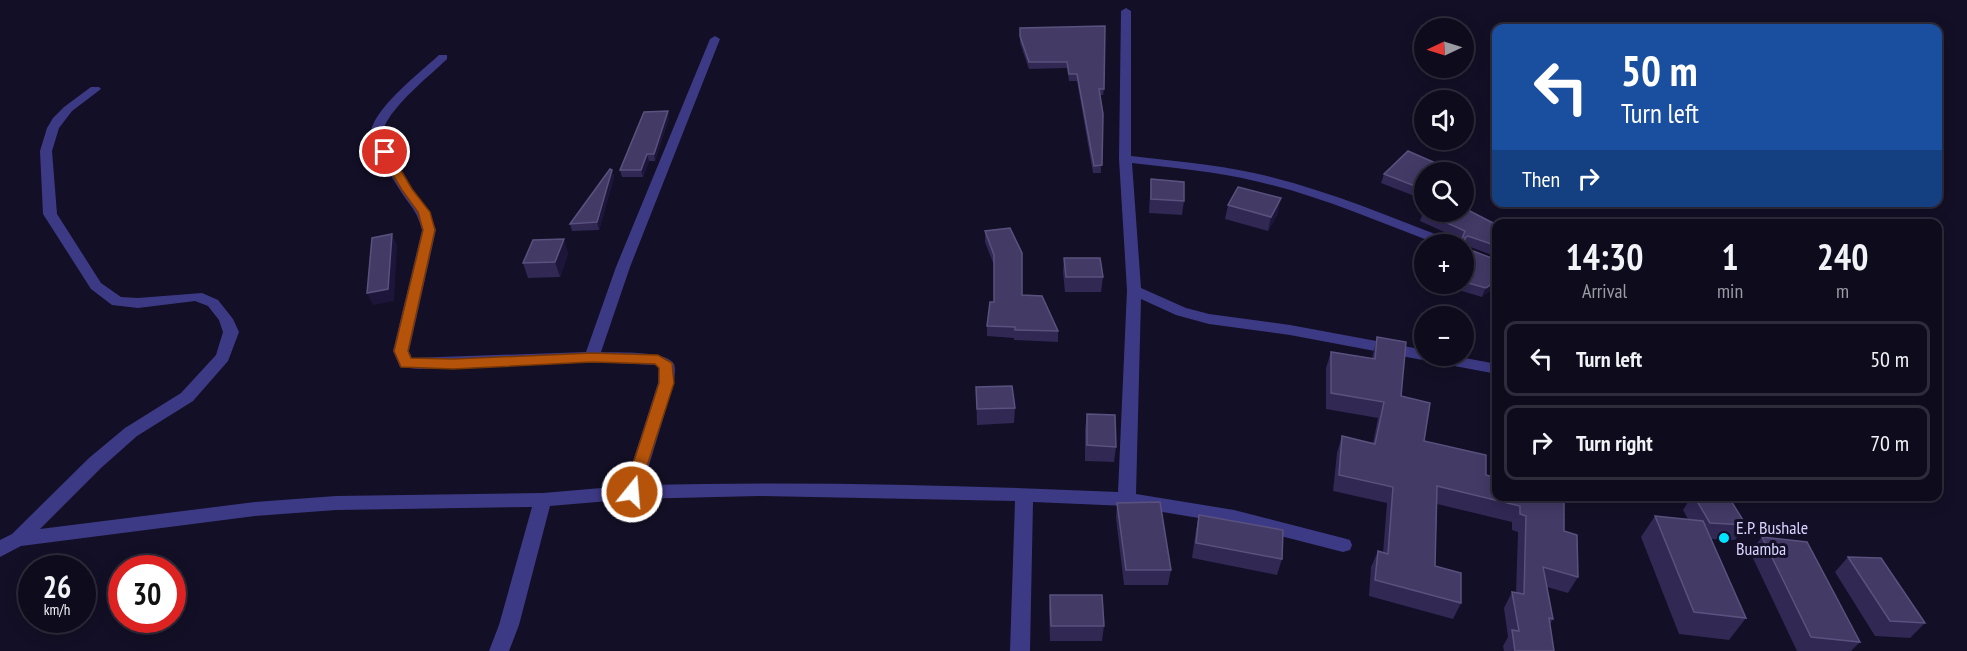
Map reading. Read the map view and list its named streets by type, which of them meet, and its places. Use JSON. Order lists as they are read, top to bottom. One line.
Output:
{"places":["E.P. Bushale Buamba"],"north":"left","page":{"map_buttons":["+","−"],"turn":["50 m","Turn left"],"then":"Then","eta":["14:30","Arrival","1","min","240","m"],"list":[{"name":"Turn left","value":"50 m"},{"name":"Turn right","value":"70 m"}],"speed":"26 km/h","limit":"30"}}
